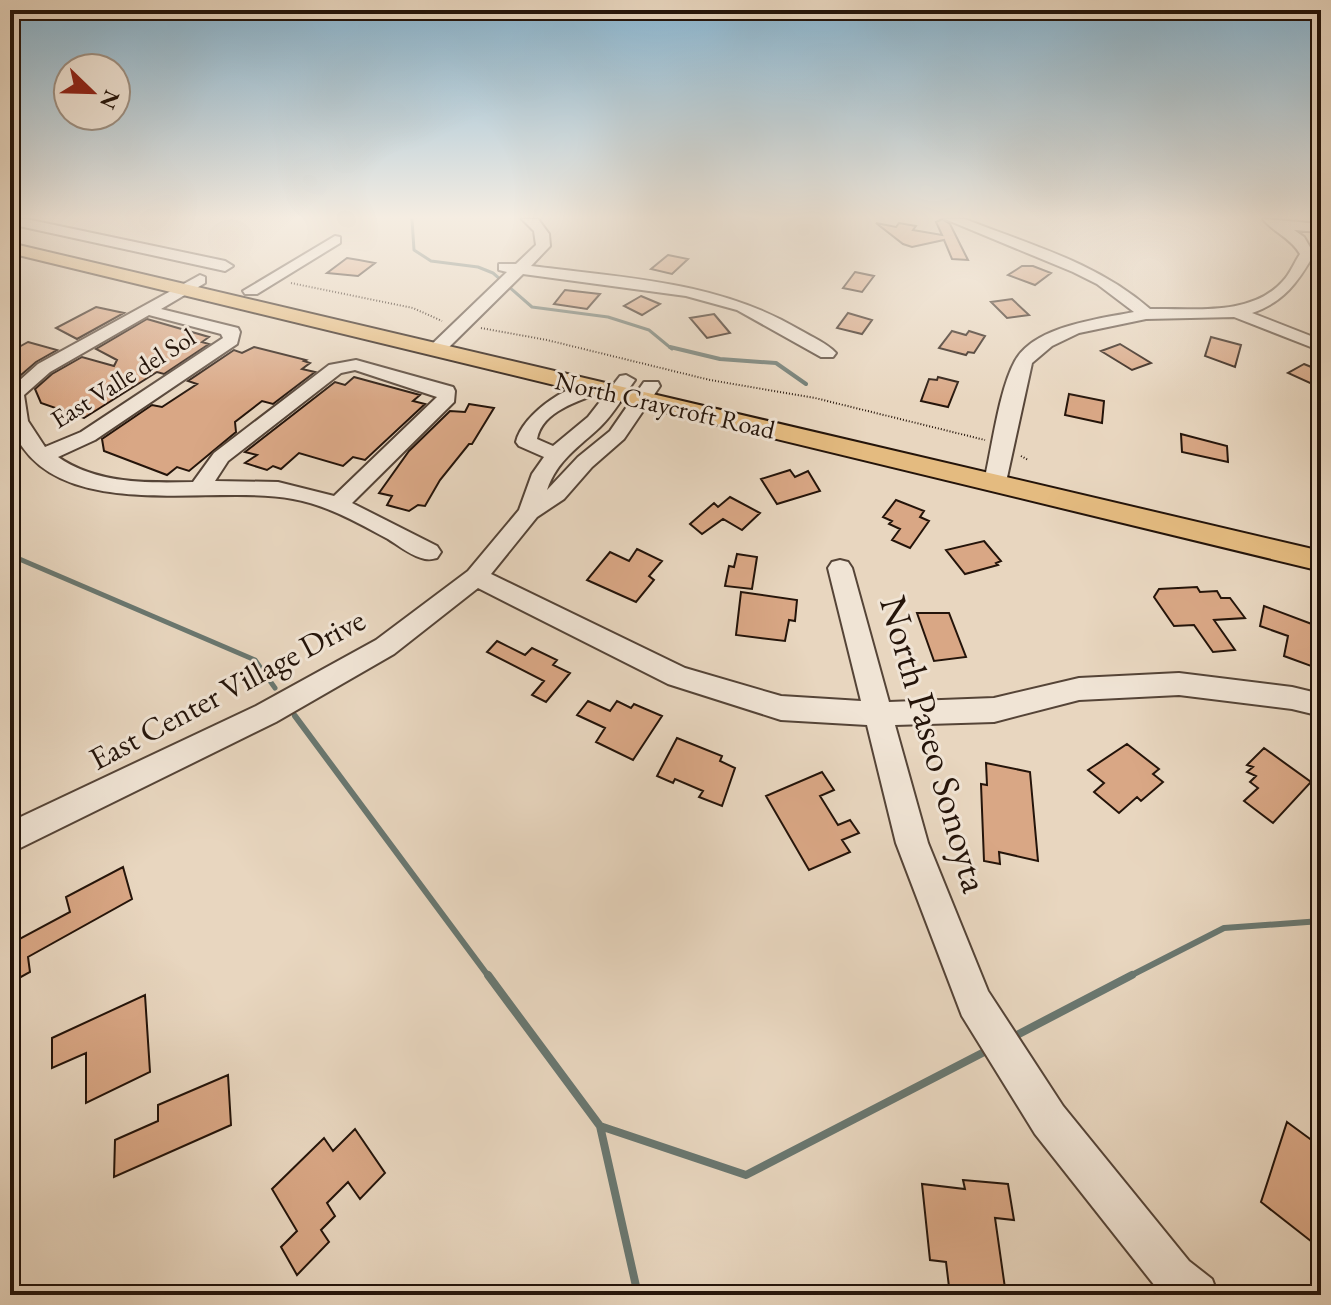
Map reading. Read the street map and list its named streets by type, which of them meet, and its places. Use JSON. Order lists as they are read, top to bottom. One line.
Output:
{"streets":{"main road":["North Craycroft Road"],"street":["East Valle del Sol","East Center Village Drive","North Paseo Sonoyta"]},"crossings":[["North Craycroft Road","East Center Village Drive"]],"north":"bottom right"}
